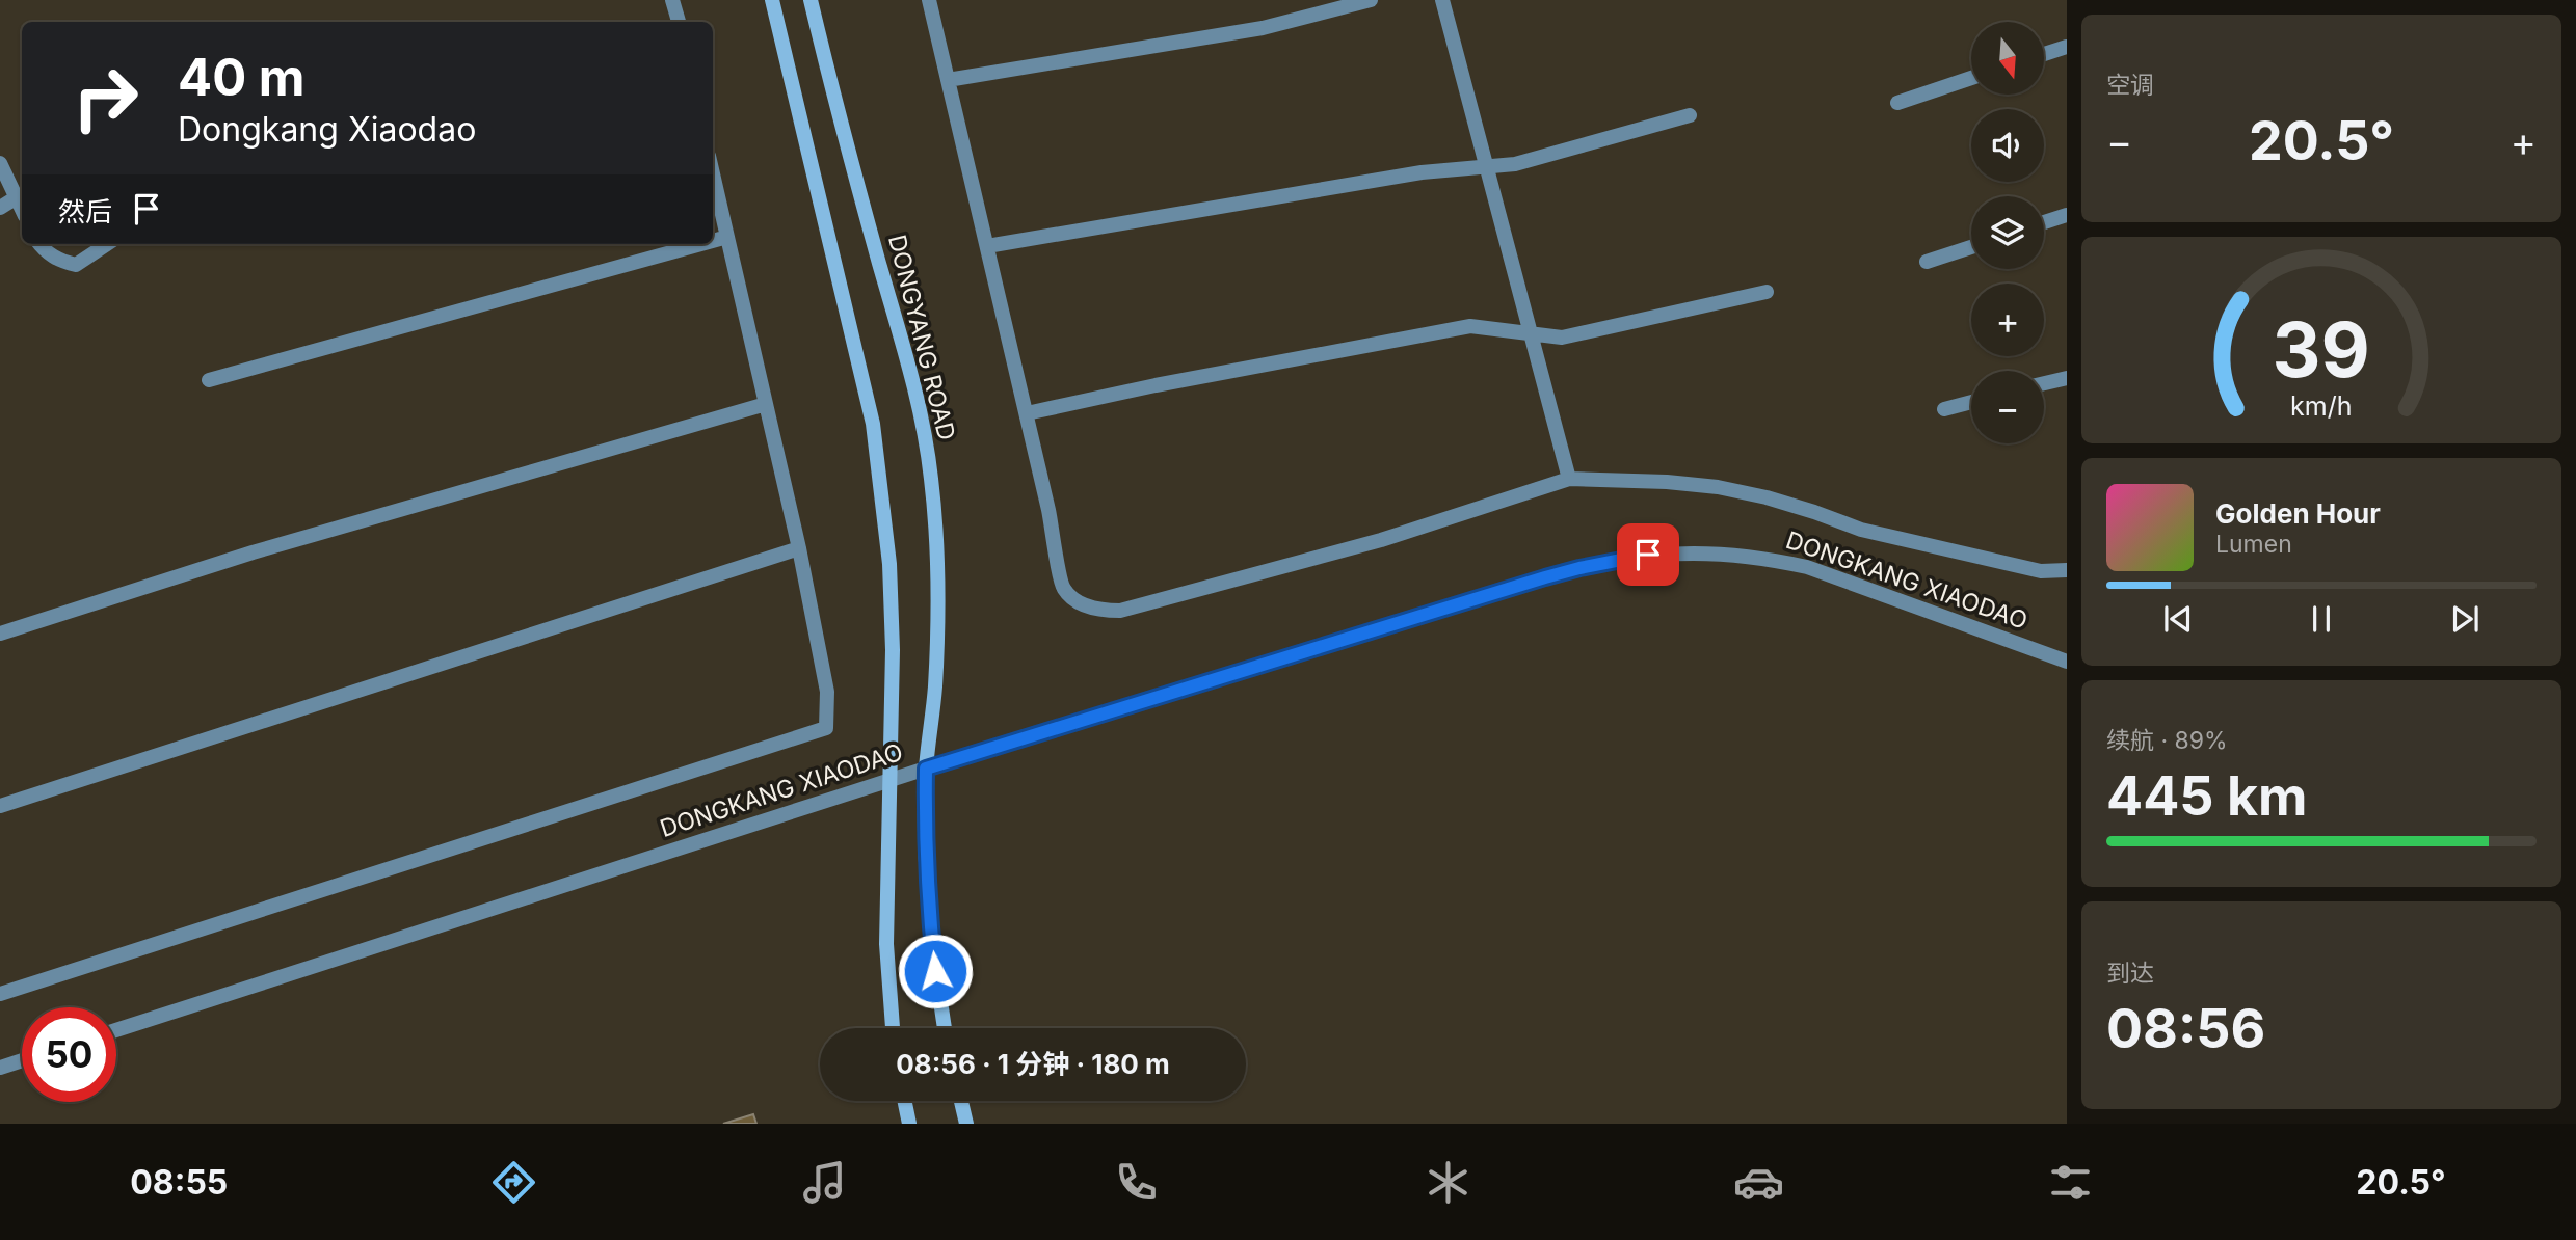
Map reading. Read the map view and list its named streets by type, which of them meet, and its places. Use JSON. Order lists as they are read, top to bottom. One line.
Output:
{"streets":{"main road":["DONGYANG ROAD"],"street":["DONGKANG XIAODAO"]},"crossings":[["DONGYANG ROAD","DONGKANG XIAODAO"]],"north":"bottom","page":{"tile":["空调",["续航 · 89%","445 km"],["到达","08:56"]],"map_buttons":["+","−"],"turn":["40 m","Dongkang Xiaodao"],"heat":["−","20.5°","+"],"then":"然后","song":["Golden Hour","Lumen"],"limit":"50","trip":"08:56 · 1 分钟 · 180 m","tabs":["08:55","20.5°"],"gauge":["39","km/h"]}}
